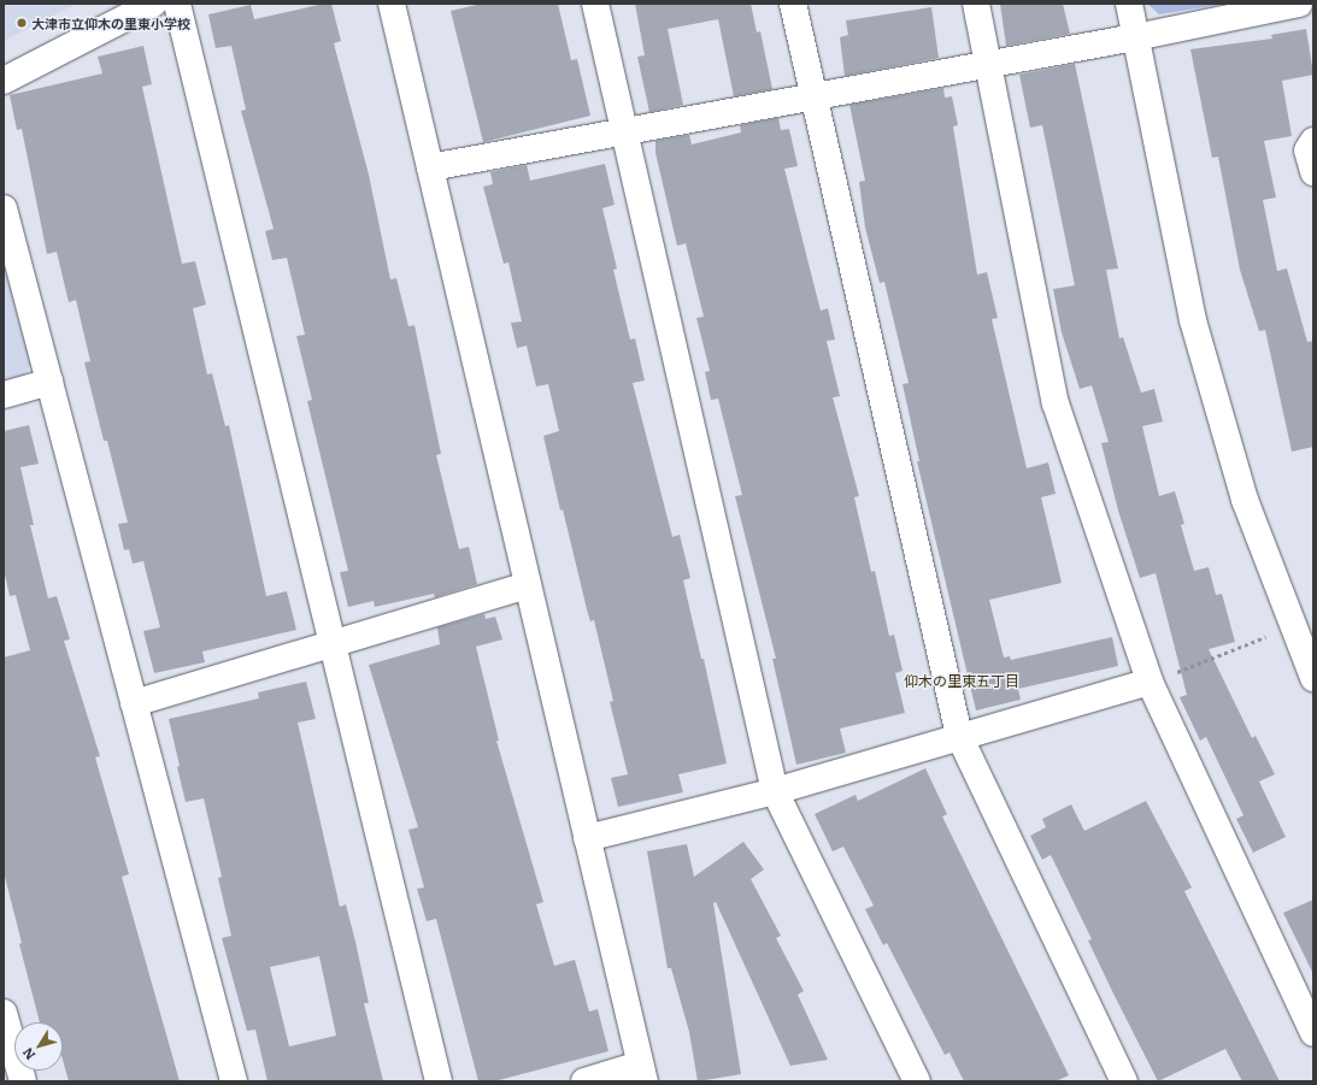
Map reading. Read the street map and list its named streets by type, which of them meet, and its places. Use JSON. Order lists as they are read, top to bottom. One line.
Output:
{"districts":["仰木の里東五丁目"],"places":["大津市立仰木の里東小学校"],"north":"bottom left"}
